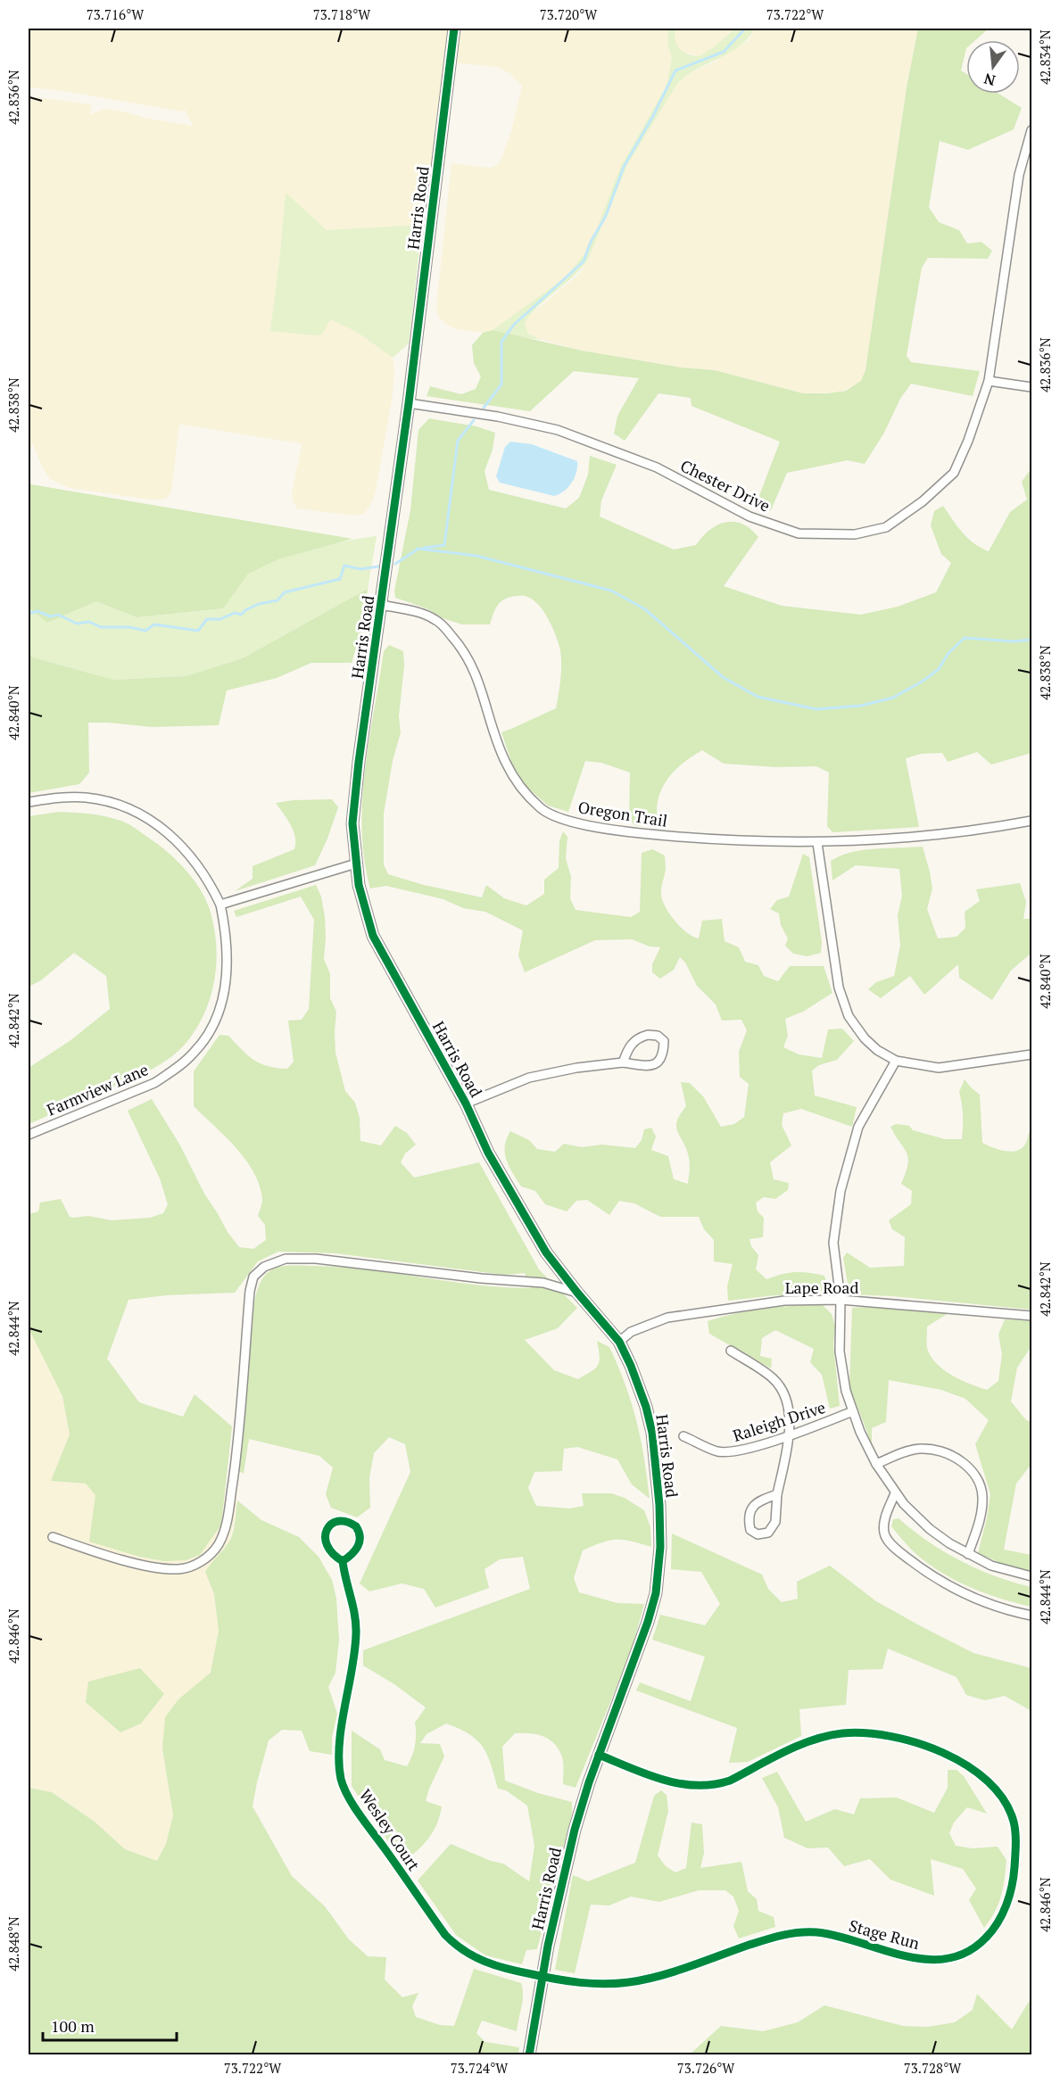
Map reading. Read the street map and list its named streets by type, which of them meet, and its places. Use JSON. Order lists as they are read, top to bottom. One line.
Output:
{"streets":{"street":["Harris Road","Chester Drive","Oregon Trail","Farmview Lane","Lape Road","Raleigh Drive","Wesley Court","Stage Run"]},"crossings":[["Harris Road","Chester Drive"],["Harris Road","Oregon Trail"],["Harris Road","Lape Road"],["Harris Road","Wesley Court"],["Harris Road","Stage Run"],["Wesley Court","Stage Run"]],"scale_bar":"100 m","north":"bottom","coordinates":["73.716°W","73.718°W","73.720°W","73.722°W","42.834°N","42.836°N","42.838°N","42.840°N","42.842°N","42.844°N","42.846°N","42.848°N","73.724°W","73.726°W","73.728°W"]}
